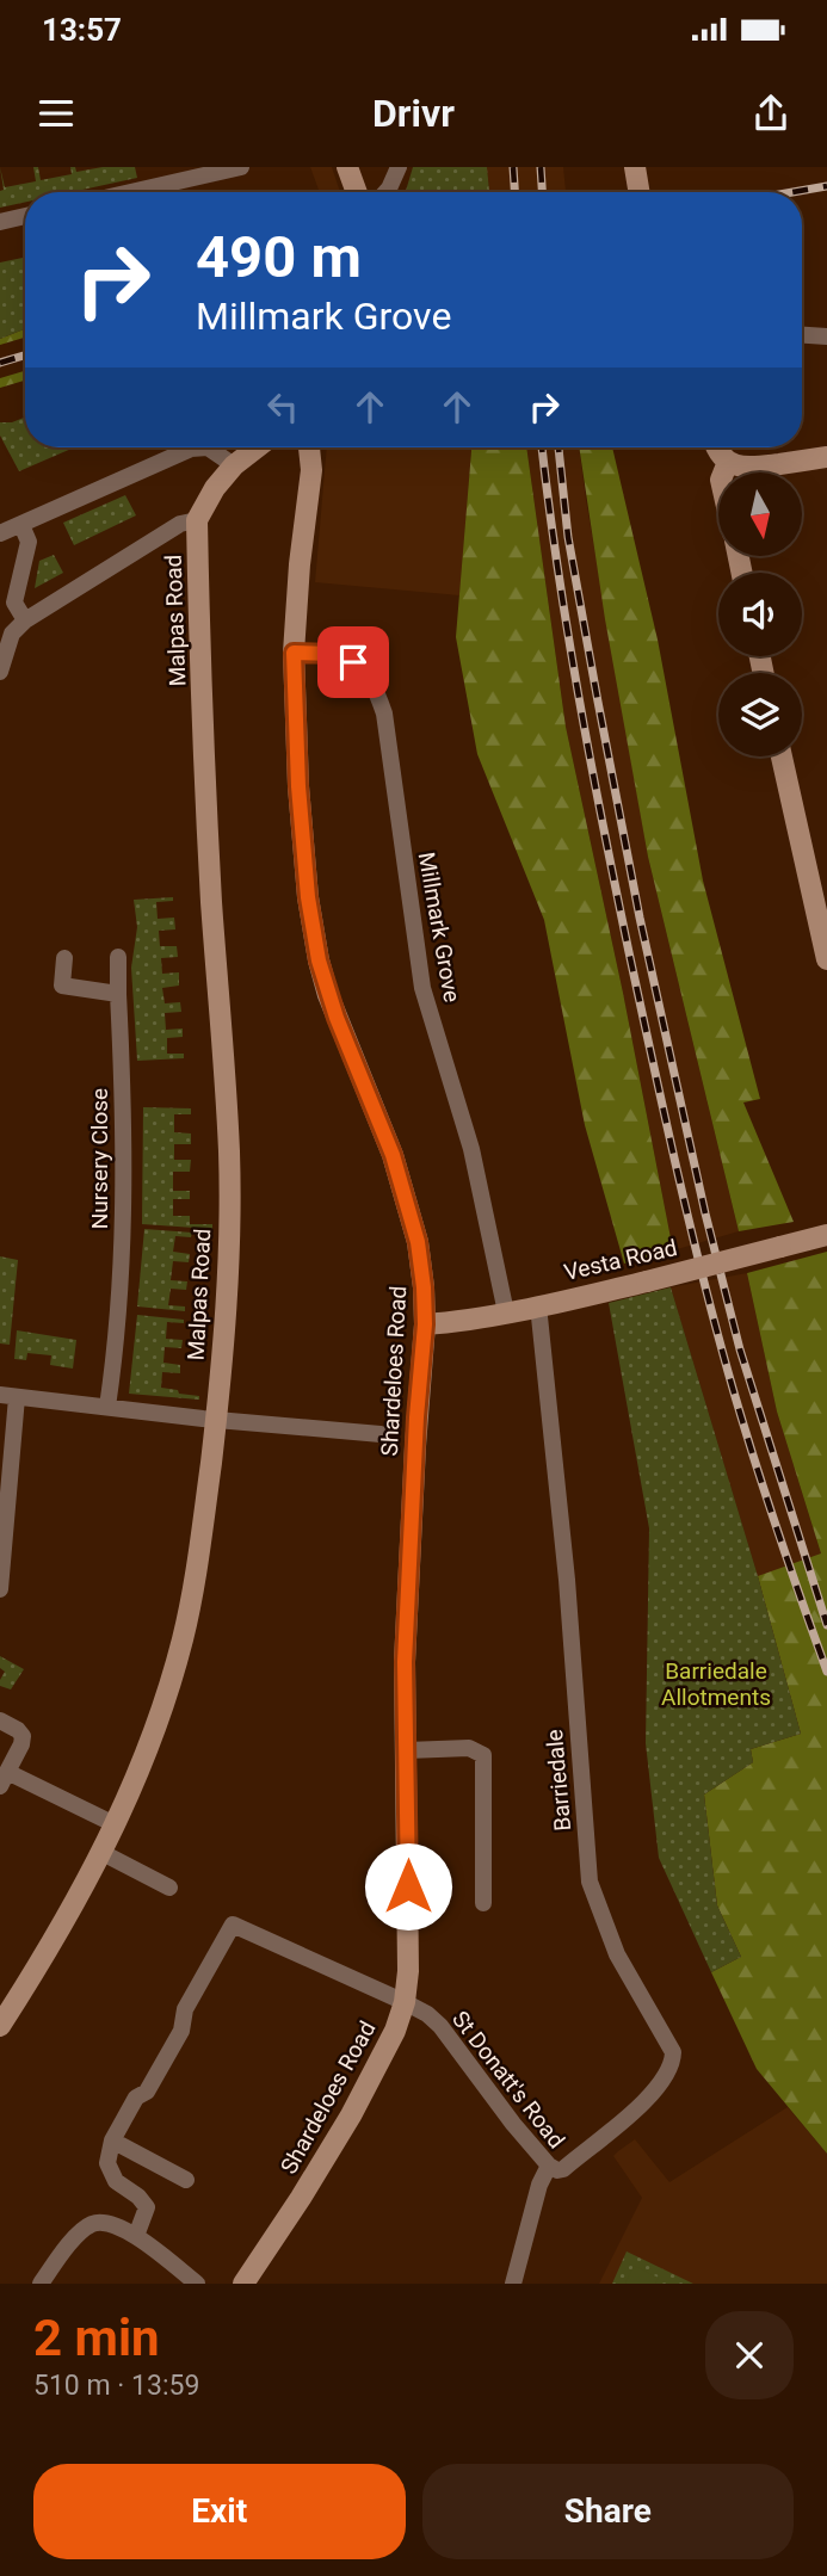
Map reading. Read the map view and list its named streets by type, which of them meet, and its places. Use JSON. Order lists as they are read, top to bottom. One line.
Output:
{"streets":{"street":["Malpas Road","Millmark Grove","Nursery Close","Vesta Road","Shardeloes Road","Barriedale","St Donatt's Road"]},"crossings":[["Millmark Grove","Vesta Road"],["Millmark Grove","Shardeloes Road"],["Vesta Road","Shardeloes Road"],["Vesta Road","Barriedale"],["Shardeloes Road","St Donatt's Road"],["Barriedale","St Donatt's Road"]],"parks":["Barriedale Allotments"],"north":"bottom","page":{"status":"13:57","header":"Drivr","turn":["490 m","Millmark Grove"],"heading":["2 min","510 m · 13:59"],"buttons":["Exit","Share"]}}
